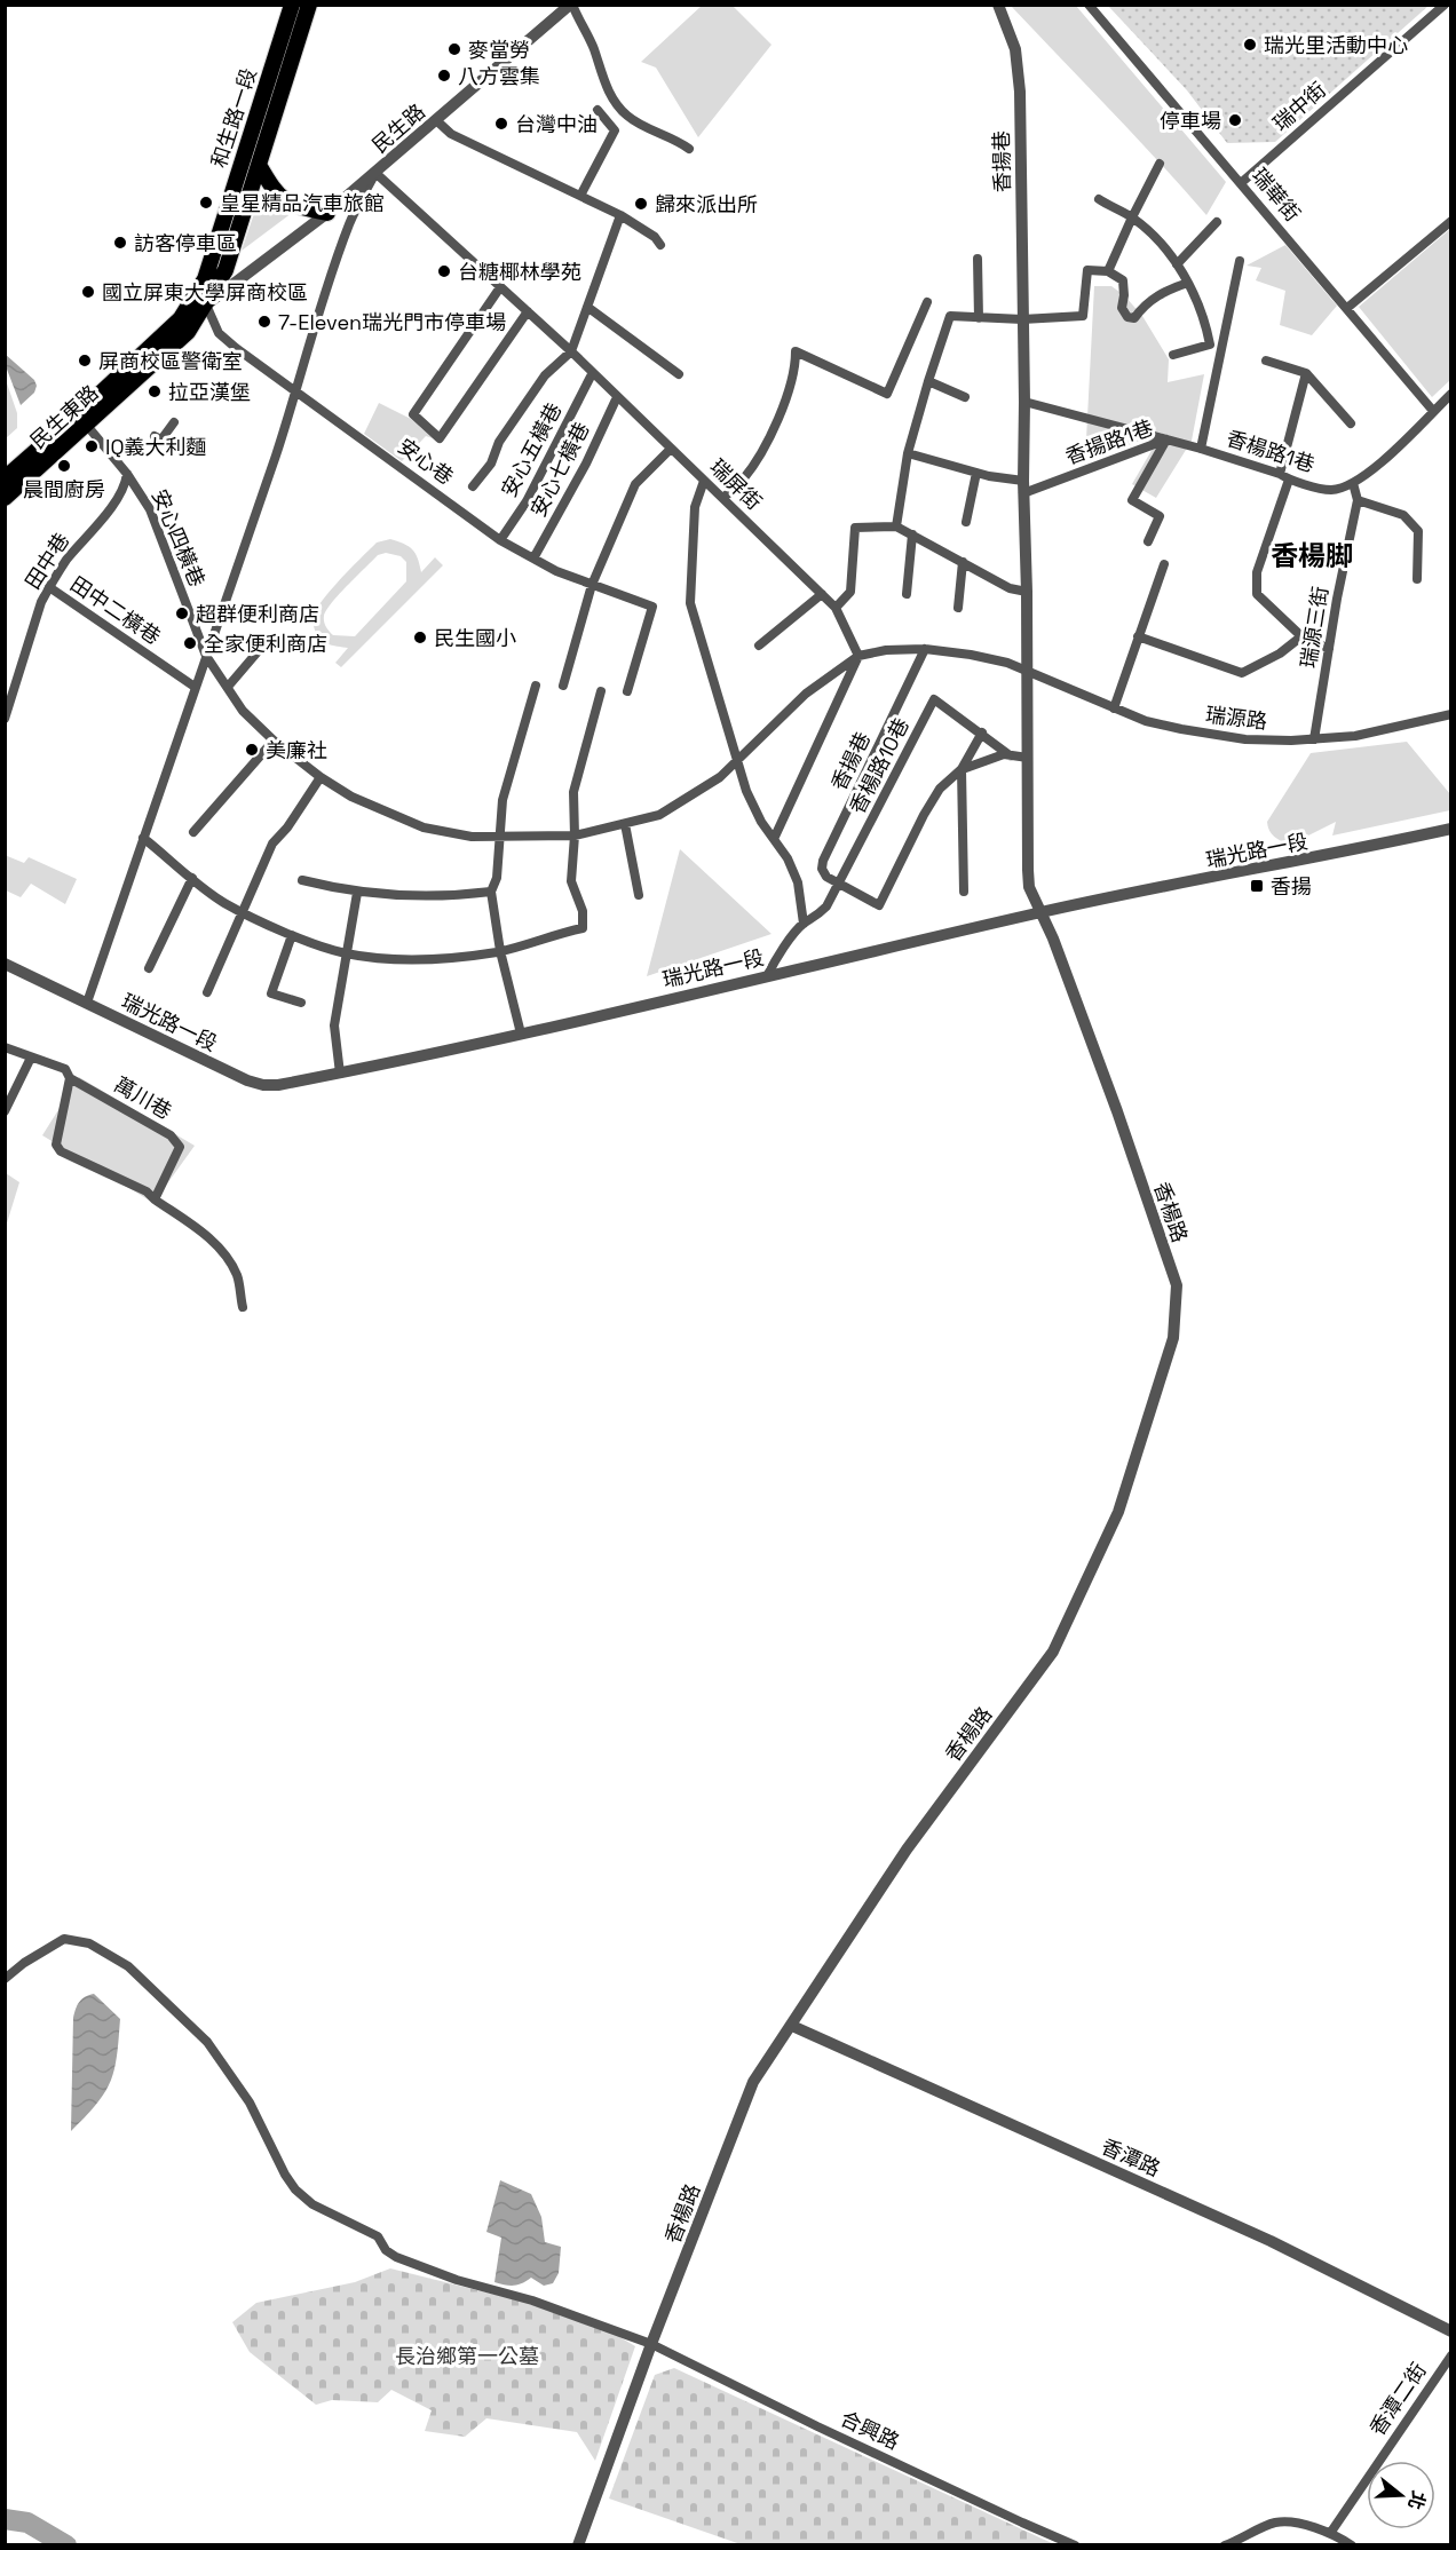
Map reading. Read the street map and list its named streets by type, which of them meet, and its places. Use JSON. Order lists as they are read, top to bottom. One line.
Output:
{"streets":{"main road":["和生路一段","民生東路"],"street":["瑞中街","民生路","香揚巷","瑞華街","香揚路1巷","安心五橫巷","香楊路1巷","安心巷","安心七橫巷","瑞屏街","安心四橫巷","田中巷","田中二橫巷","瑞源三街","瑞源路","香楊路10巷","瑞光路一段","萬川巷","香楊路","香潭路","香潭二街","合興路"]},"crossings":[["瑞中街","瑞華街"],["和生路一段","民生東路"],["和生路一段","安心巷"],["民生路","民生東路"],["民生路","瑞屏街"],["香揚巷","香揚路1巷"],["香揚巷","瑞屏街"],["香揚巷","瑞源路"],["香揚巷","香楊路10巷"],["香揚巷","瑞光路一段"],["香揚巷","香楊路"],["民生東路","安心巷"],["民生東路","瑞屏街"],["民生東路","安心四橫巷"],["香揚路1巷","香楊路1巷"],["安心五橫巷","安心巷"],["安心五橫巷","瑞屏街"],["香楊路1巷","瑞源三街"],["安心巷","安心七橫巷"],["安心七橫巷","瑞屏街"],["安心四橫巷","田中巷"],["田中巷","田中二橫巷"],["瑞源三街","瑞源路"],["香楊路10巷","瑞光路一段"],["瑞光路一段","香楊路"],["香楊路","香潭路"],["香楊路","合興路"]],"districts":["香楊脚"],"parks":["長治鄉第一公墓"],"places":{"other":["瑞光里活動中心","麥當勞","八方雲集","停車場","台灣中油","皇星精品汽車旅館","歸來派出所","訪客停車區","台糖椰林學苑","國立屏東大學屏商校區","7-Eleven瑞光門市停車場","屏商校區警衛室","拉亞漢堡","IQ義大利麵","晨間廚房","超群便利商店","民生國小","全家便利商店","美廉社"],"transit":["香揚"]},"north":"right"}
